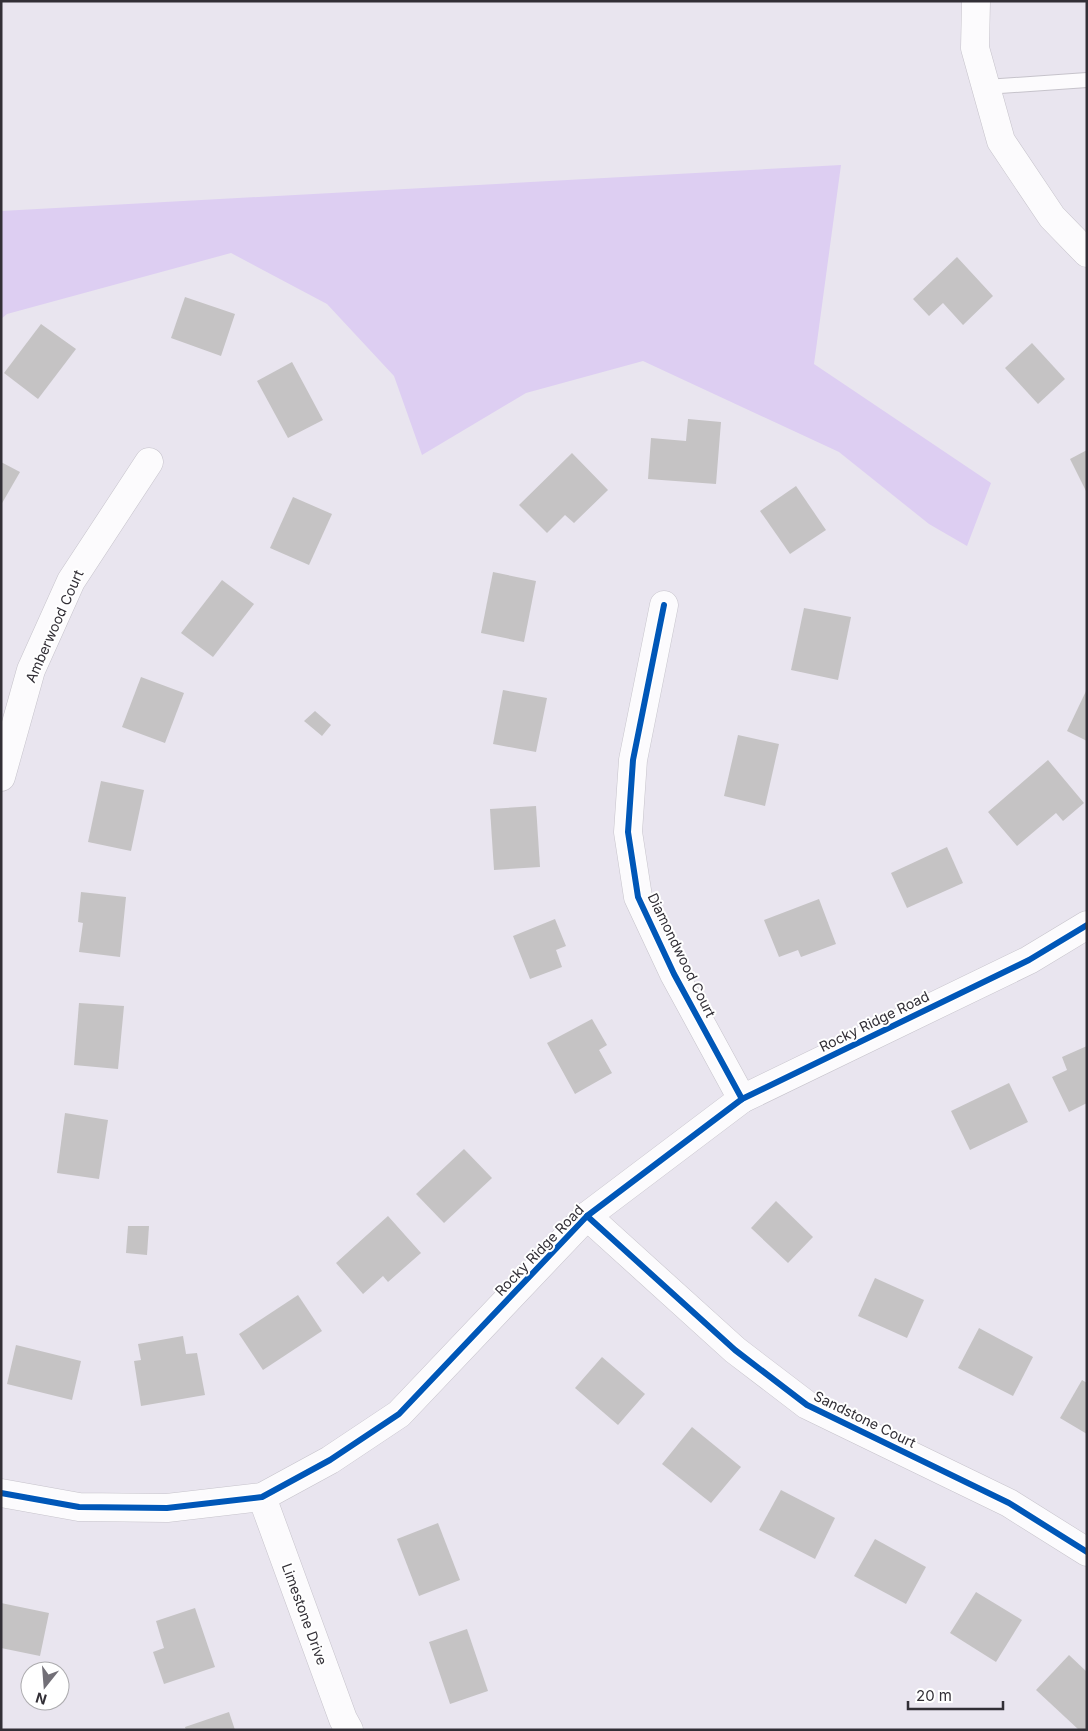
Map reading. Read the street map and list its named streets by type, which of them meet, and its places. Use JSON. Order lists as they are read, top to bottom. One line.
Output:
{"streets":{"street":["Amberwood Court","Diamondwood Court","Rocky Ridge Road","Sandstone Court","Limestone Drive"]},"crossings":[["Diamondwood Court","Rocky Ridge Road"],["Rocky Ridge Road","Sandstone Court"],["Rocky Ridge Road","Limestone Drive"]],"scale_bar":"20 m","north":"bottom"}
